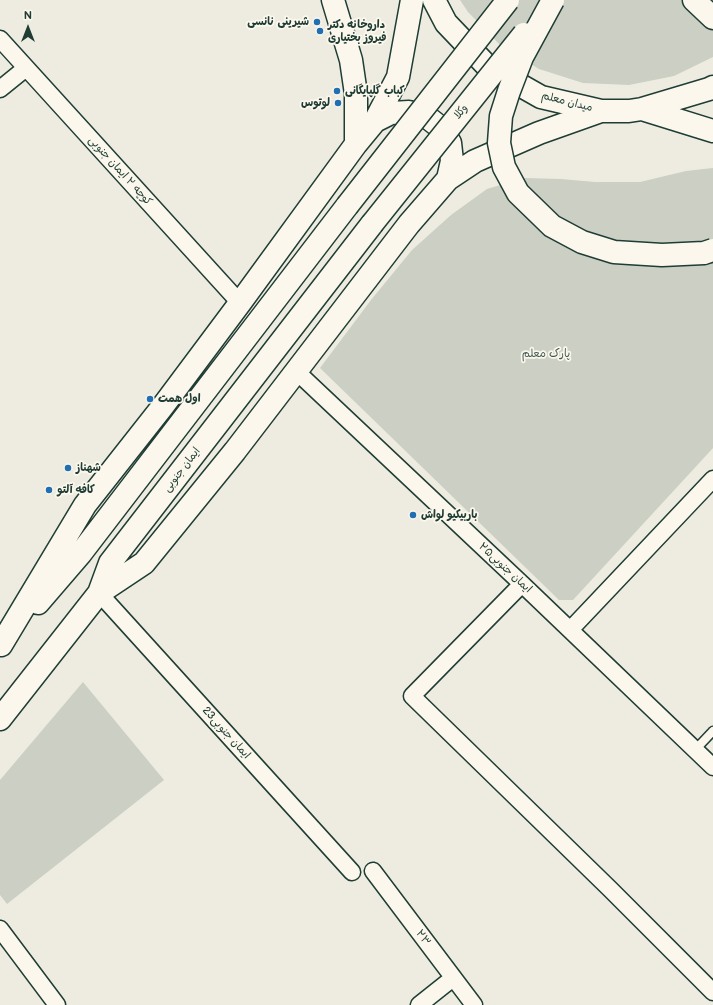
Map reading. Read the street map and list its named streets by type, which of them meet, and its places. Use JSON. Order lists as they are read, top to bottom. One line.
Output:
{"streets":{"main road":["میدان معلم","وکلا","ایمان جنوبی"],"street":["کوچه ۲ ایمان جنوبی","ایمان جنوبی۲۵","23ایمان جنوبی","۲۳"]},"crossings":[["وکلا","ایمان جنوبی"],["ایمان جنوبی","23ایمان جنوبی"]],"parks":["پارک معلم"],"places":["شیرینی نانسی","داروخانه دکتر فیروز بختیاری","کباب گلپایگانی","لوتوس","اول همت","شهناز","کافه آلتو","باربیکیو لواش"],"north":"top"}
